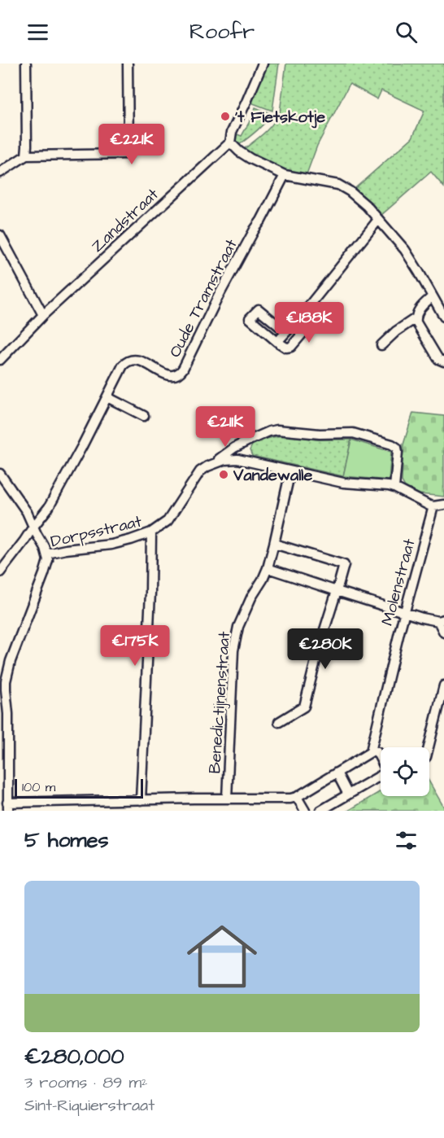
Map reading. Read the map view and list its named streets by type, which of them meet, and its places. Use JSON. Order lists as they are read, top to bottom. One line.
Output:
{"streets":{"street":["Zandstraat","Oude Tramstraat","Dorpsstraat","Molenstraat","Benedictijnenstraat"]},"crossings":[["Dorpsstraat","Molenstraat"],["Dorpsstraat","Benedictijnenstraat"]],"places":["'t Fietskotje","Vandewalle"],"scale_bar":"100 m","page":{"header":"Roofr","price":["€221K","€188K","€211K","€175K","€280K"],"scale":"100 m","heading":"5 homes","list":[{"name":"€280,000","note":"3 rooms · 89 m² · Sint-Riquierstraat"}]}}
